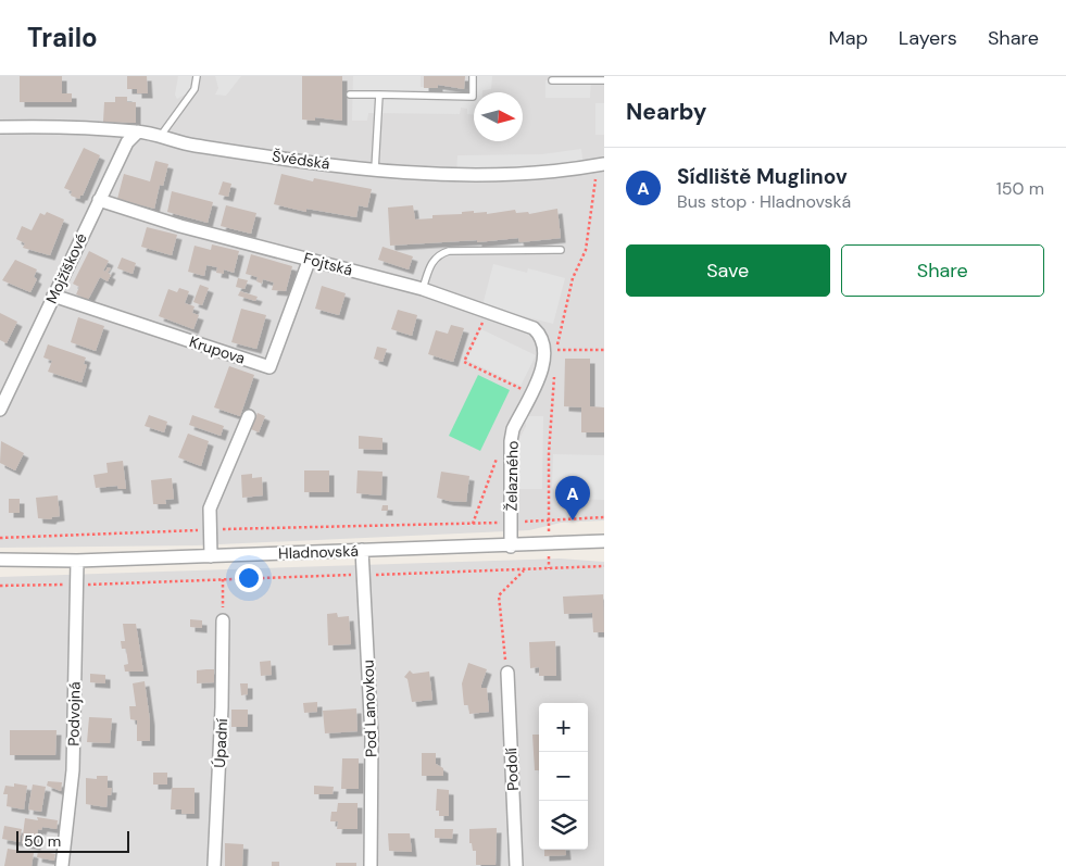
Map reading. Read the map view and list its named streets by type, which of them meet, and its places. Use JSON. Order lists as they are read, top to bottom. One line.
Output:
{"streets":{"street":["Švédská","Fojtská","Mojžíškové","Krupova","Želazného","Hladnovská","Pod Lanovkou","Podvojná","Úpadní","Podolí"]},"crossings":[["Švédská","Mojžíškové"],["Fojtská","Mojžíškové"],["Fojtská","Krupova"],["Fojtská","Želazného"],["Mojžíškové","Krupova"],["Želazného","Hladnovská"],["Hladnovská","Pod Lanovkou"],["Hladnovská","Podvojná"]],"scale_bar":"50 m","north":"right","page":{"header":"Trailo","nav":["Map","Layers","Share"],"heading":"Nearby","list":[{"mark":"A","name":"Sídliště Muglinov","note":"Bus stop · Hladnovská","value":"150 m"}],"buttons":["Save","Share"],"pins":"A","map_buttons":["+","−"],"scale":"50 m"}}
